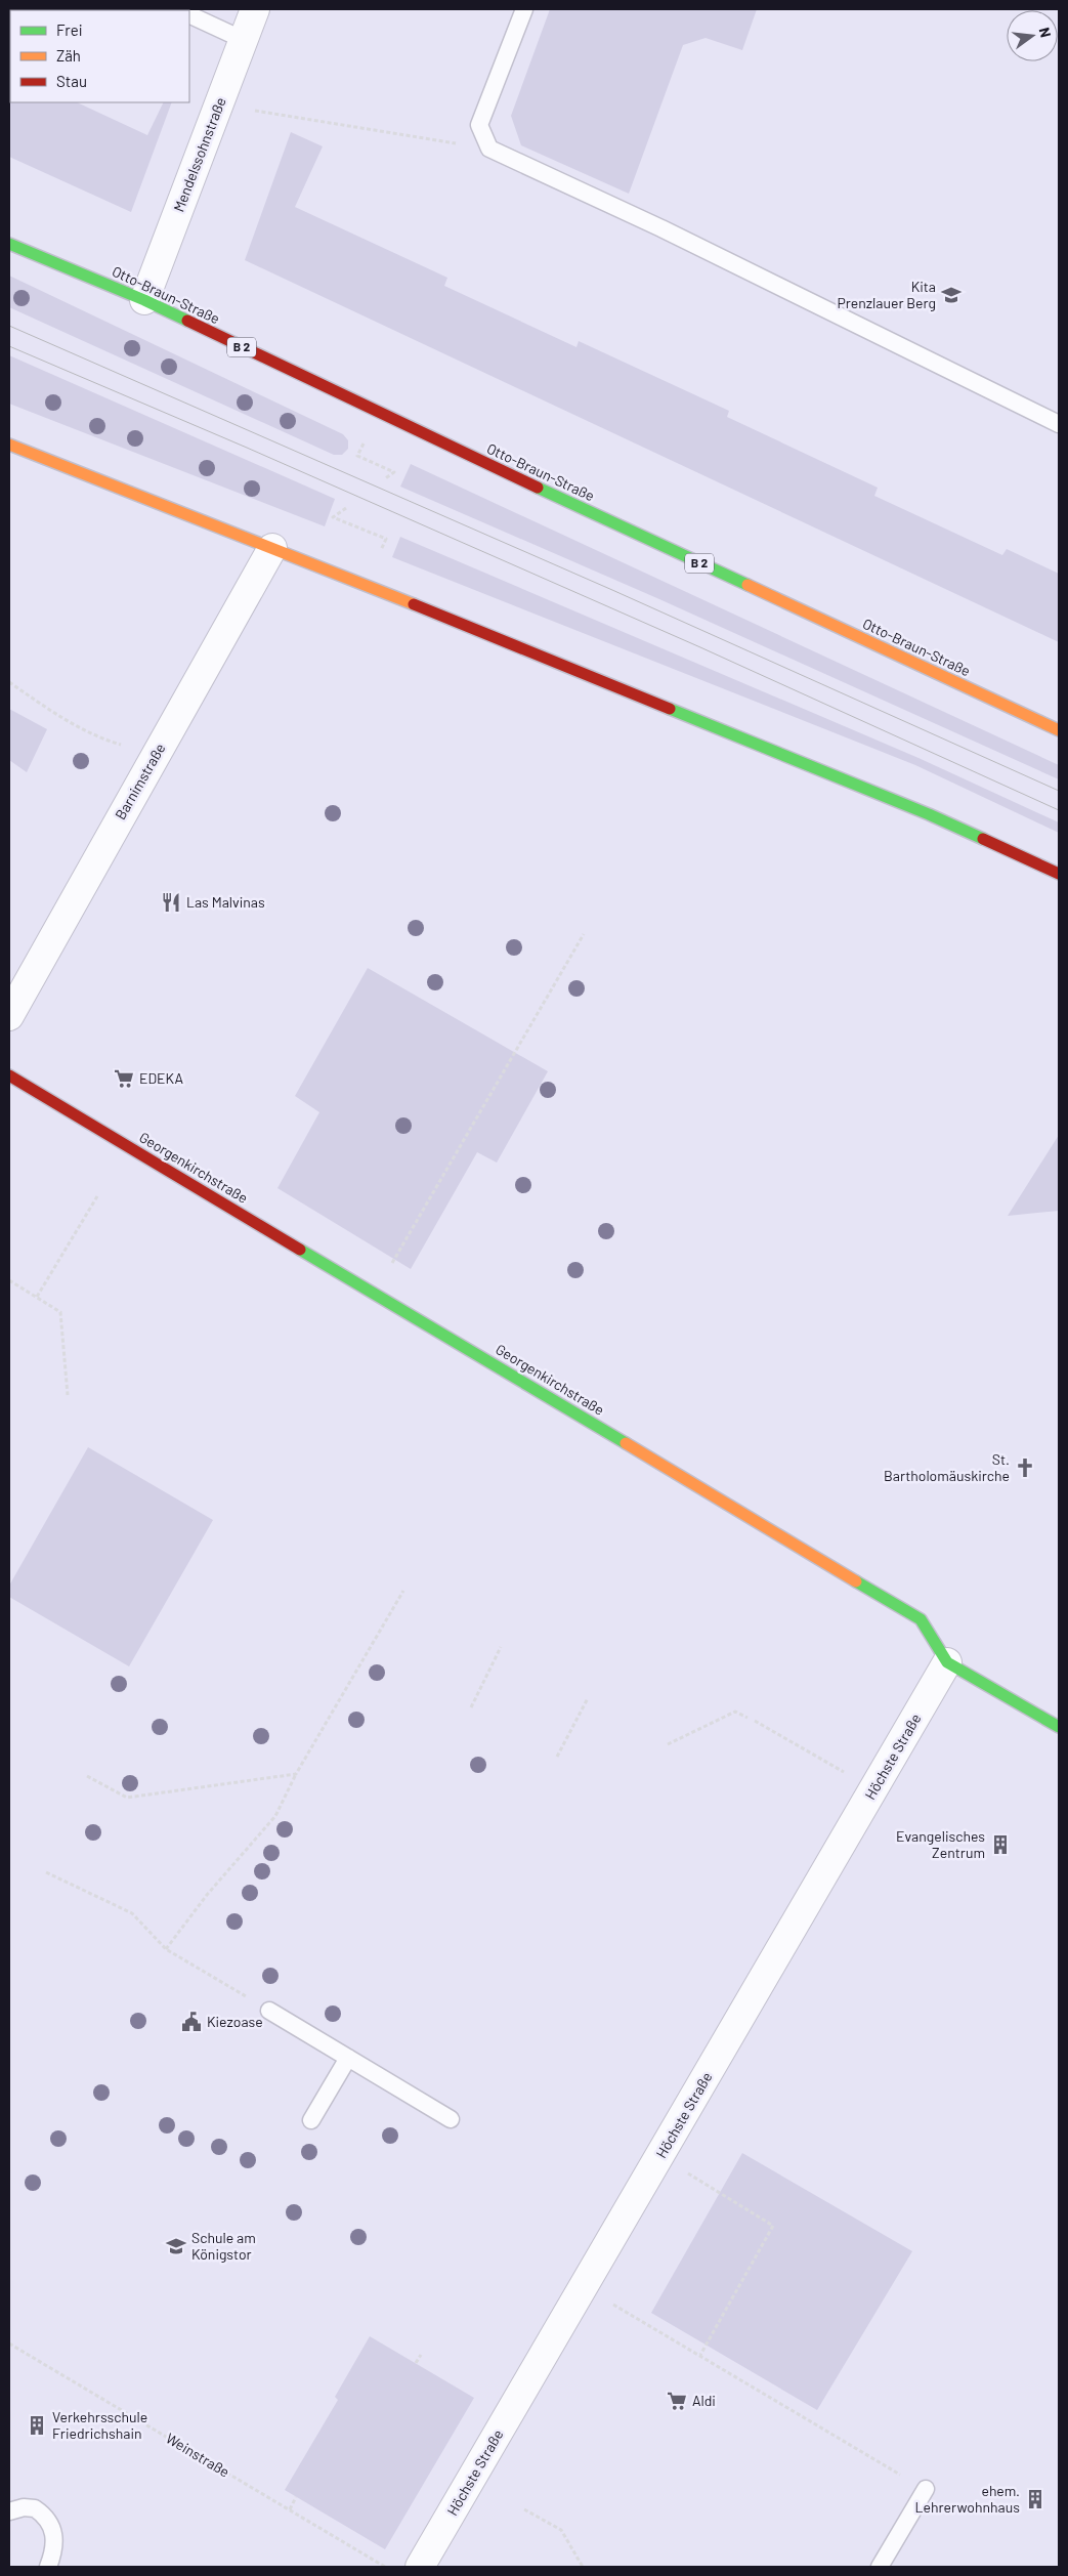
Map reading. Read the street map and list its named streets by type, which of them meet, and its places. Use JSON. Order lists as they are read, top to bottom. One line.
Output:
{"streets":{"main road":["Otto-Braun-Straße","B 2","Georgenkirchstraße"],"street":["Mendelssohnstraße","Barnimstraße","Höchste Straße"],"path":["Weinstraße"]},"crossings":[["Mendelssohnstraße","Otto-Braun-Straße"],["Georgenkirchstraße","Höchste Straße"]],"places":{"school or university":["Kita Prenzlauer Berg","Schule am Königstor"],"restaurant":["Las Malvinas"],"supermarket":["EDEKA","Aldi"],"church":["St. Bartholomäuskirche"],"building":["Evangelisches Zentrum","Verkehrsschule Friedrichshain","ehem. Lehrerwohnhaus"],"public building":["Kiezoase"]},"legend":["Frei","Zäh","Stau"],"north":"right"}
